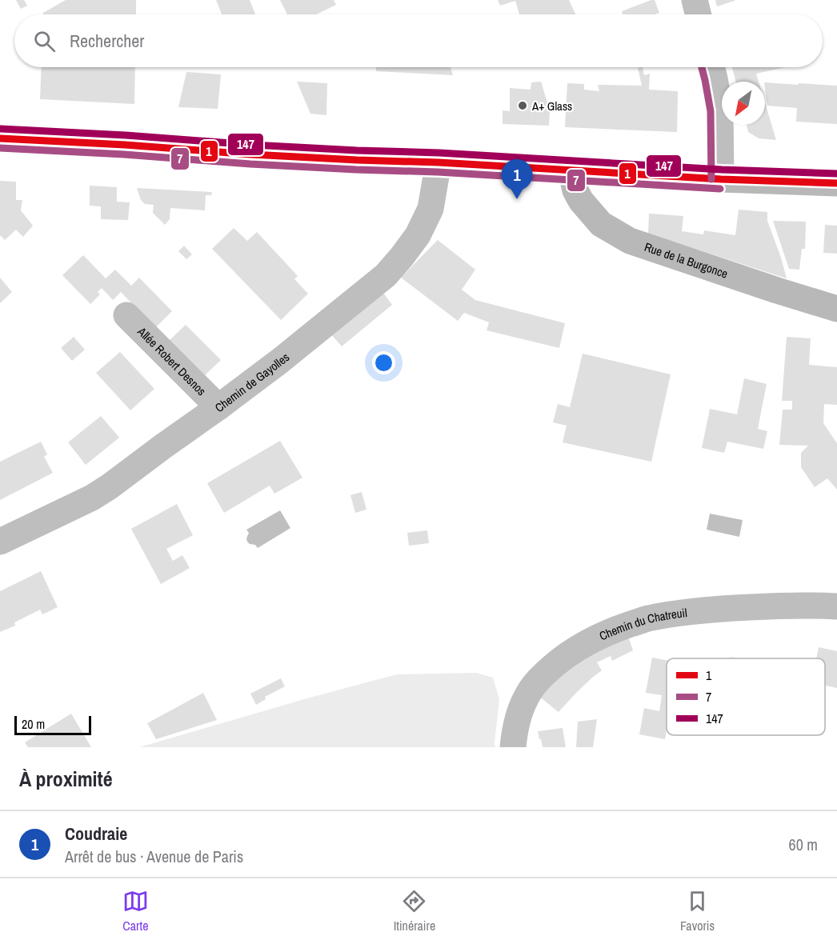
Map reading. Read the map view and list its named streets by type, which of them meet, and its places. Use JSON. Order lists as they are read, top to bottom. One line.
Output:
{"streets":{"main road":["Rue de la Burgonce"],"street":["Allée Robert Desnos","Chemin de Gayolles","Chemin du Chatreuil"]},"crossings":[["Allée Robert Desnos","Chemin de Gayolles"]],"places":["A+ Glass"],"lines":["transit line 7","transit line 147","transit line 1"],"legend":["1","7","147"],"scale_bar":"20 m","north":"bottom left","page":{"search":"Rechercher","pins":"1","scale":"20 m","heading":"À proximité","list":[{"mark":"1","name":"Coudraie","note":"Arrêt de bus · Avenue de Paris","value":"60 m"}],"nav":["Carte","Itinéraire","Favoris"]}}
